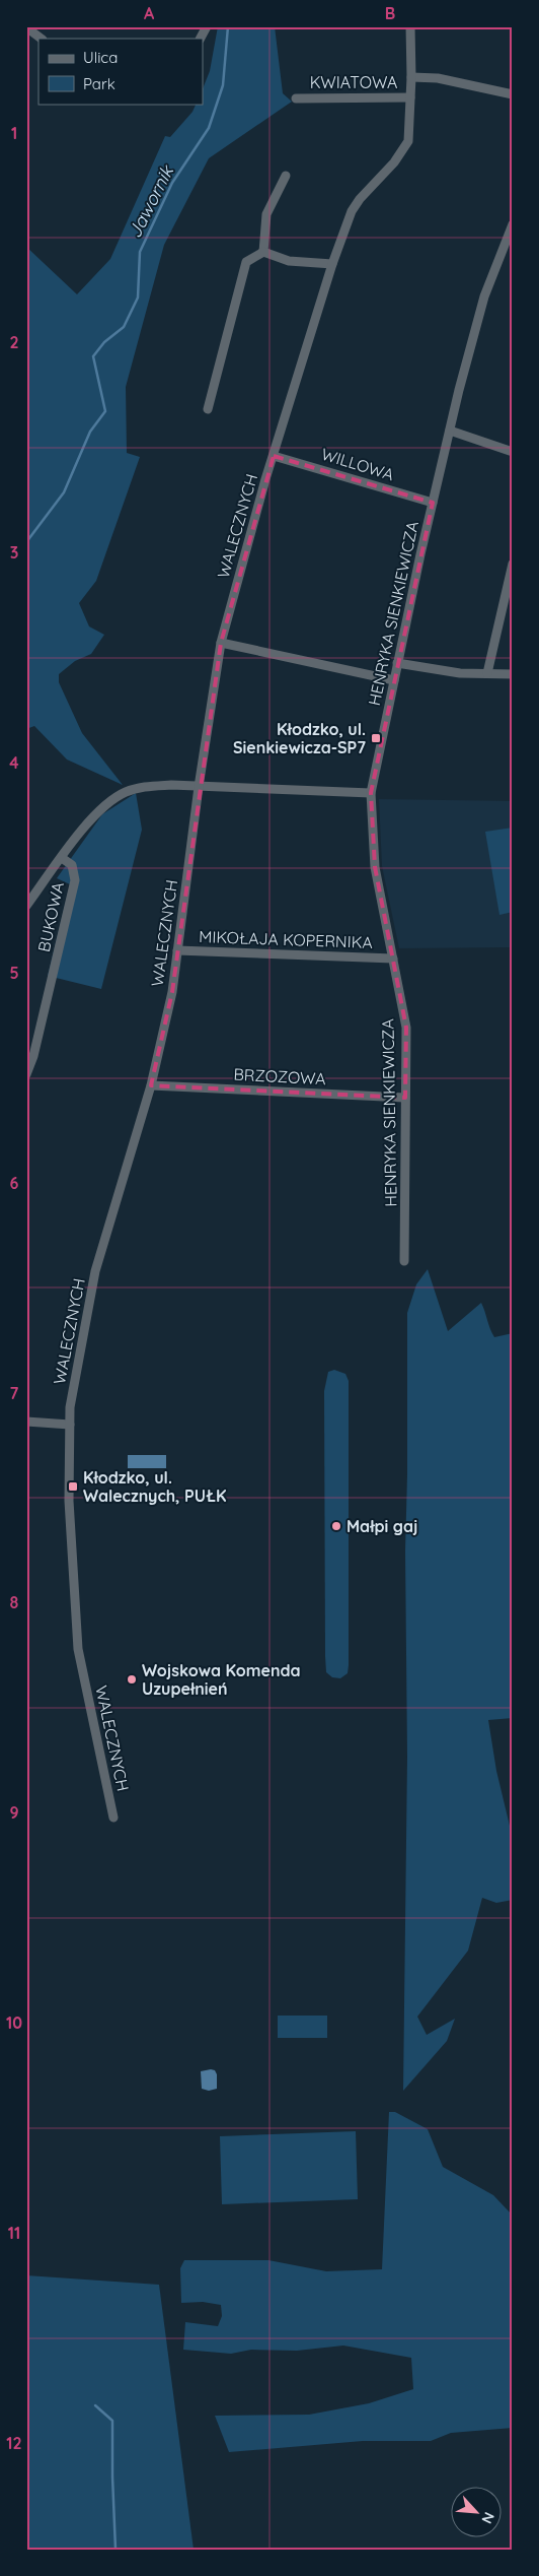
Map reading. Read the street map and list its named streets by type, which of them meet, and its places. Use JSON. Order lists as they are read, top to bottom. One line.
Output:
{"streets":{"street":["KWIATOWA","WILLOWA","WALECZNYCH","HENRYKA SIENKIEWICZA","BUKOWA","MIKOŁAJA KOPERNIKA","BRZOZOWA"]},"crossings":[["KWIATOWA","WALECZNYCH"],["WILLOWA","WALECZNYCH"],["WILLOWA","HENRYKA SIENKIEWICZA"],["WALECZNYCH","MIKOŁAJA KOPERNIKA"],["WALECZNYCH","BRZOZOWA"],["HENRYKA SIENKIEWICZA","MIKOŁAJA KOPERNIKA"],["HENRYKA SIENKIEWICZA","BRZOZOWA"]],"water":["Jawornik"],"places":{"transit":["Kłodzko, ul. Sienkiewicza-SP7","Kłodzko, ul. Walecznych, PUŁK"],"other":["Małpi gaj","Wojskowa Komenda Uzupełnień"]},"legend":["Ulica","Park"],"north":"bottom right","grid":{"columns":["A","B"],"rows":["1","2","3","4","5","6","7","8","9","10","11","12"]}}
